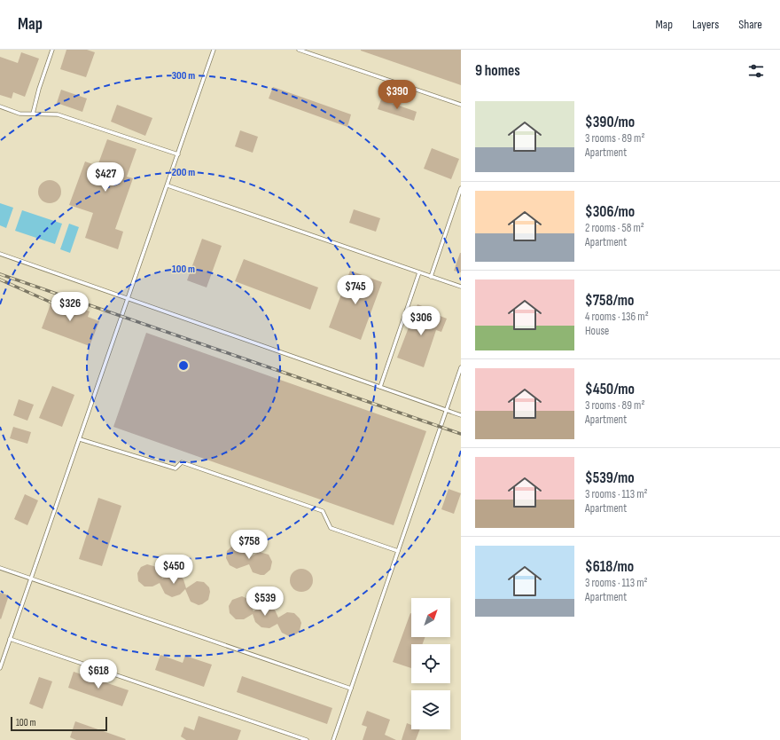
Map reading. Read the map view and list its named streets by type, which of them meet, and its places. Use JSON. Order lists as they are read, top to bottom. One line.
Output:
{"scale_bar":"100 m","north":"top right","page":{"header":"Map","nav":["Map","Layers","Share"],"heading":"9 homes","price":["$390","$427","$745","$326","$306","$758","$450","$539","$618"],"list":[{"name":"$390/mo","note":"3 rooms · 89 m² · Apartment"},{"name":"$306/mo","note":"2 rooms · 58 m² · Apartment"},{"name":"$758/mo","note":"4 rooms · 136 m² · House"},{"name":"$450/mo","note":"3 rooms · 89 m² · Apartment"},{"name":"$539/mo","note":"3 rooms · 113 m² · Apartment"},{"name":"$618/mo","note":"3 rooms · 113 m² · Apartment"}],"scale":"100 m"},"rings":["300 m","200 m","100 m"]}
